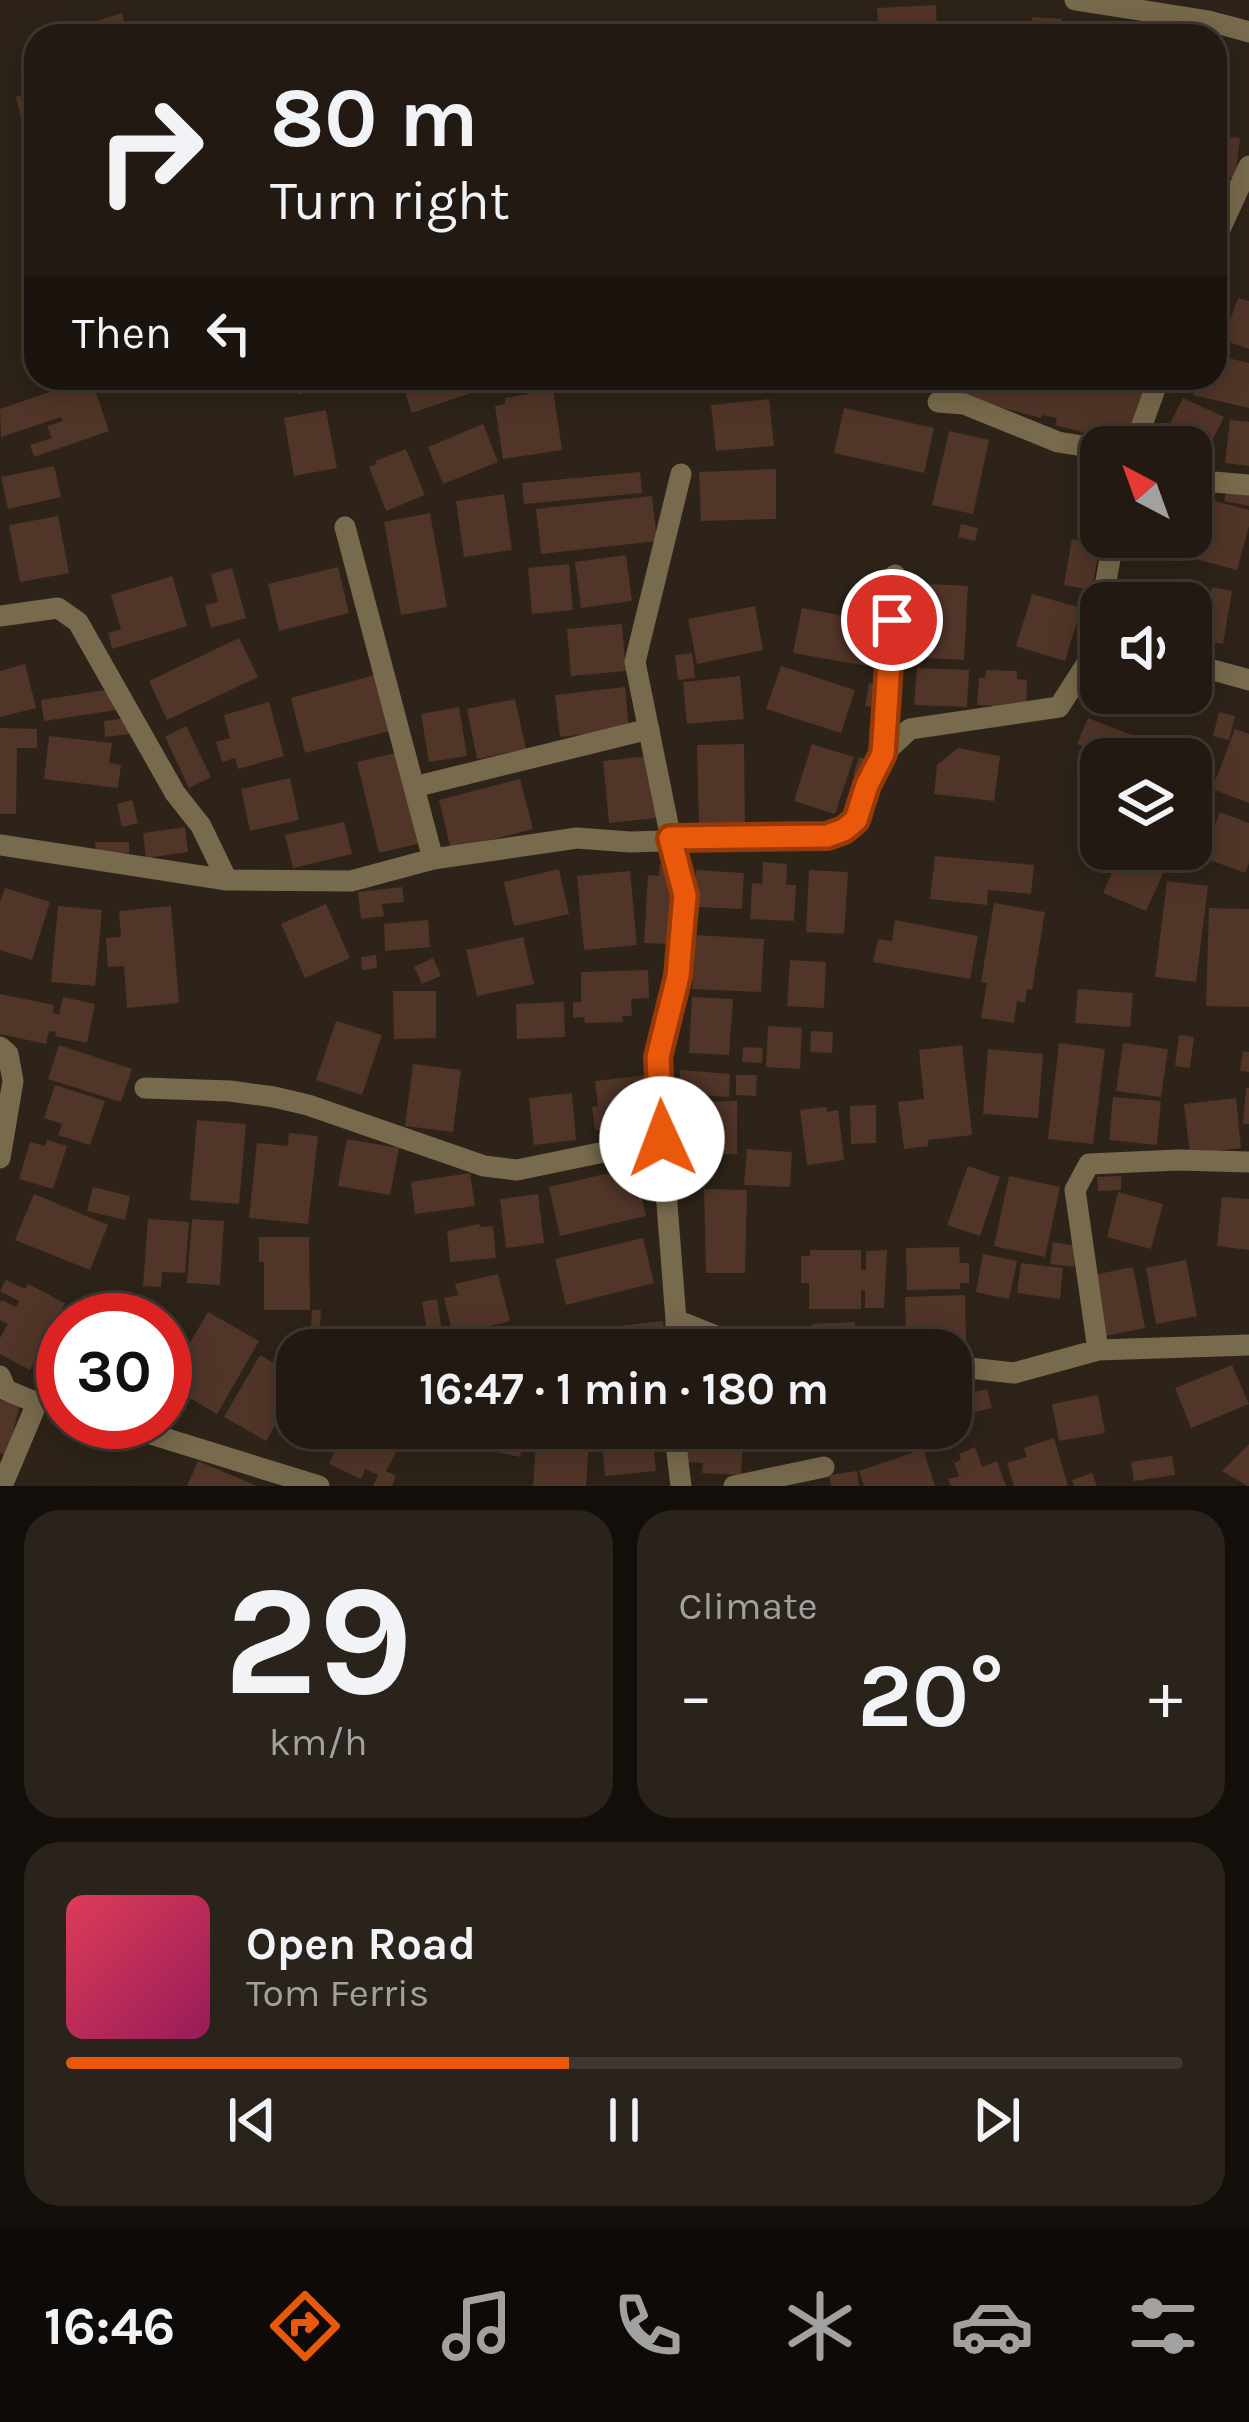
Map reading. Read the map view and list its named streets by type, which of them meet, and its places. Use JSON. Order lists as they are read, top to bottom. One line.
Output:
{"north":"top left","page":{"turn":["80 m","Turn right"],"then":"Then","limit":"30","trip":"16:47 · 1 min · 180 m","tile":[["29","km/h"],"Climate"],"heat":["−","20°","+"],"song":["Open Road","Tom Ferris"],"tabs":"16:46"}}
